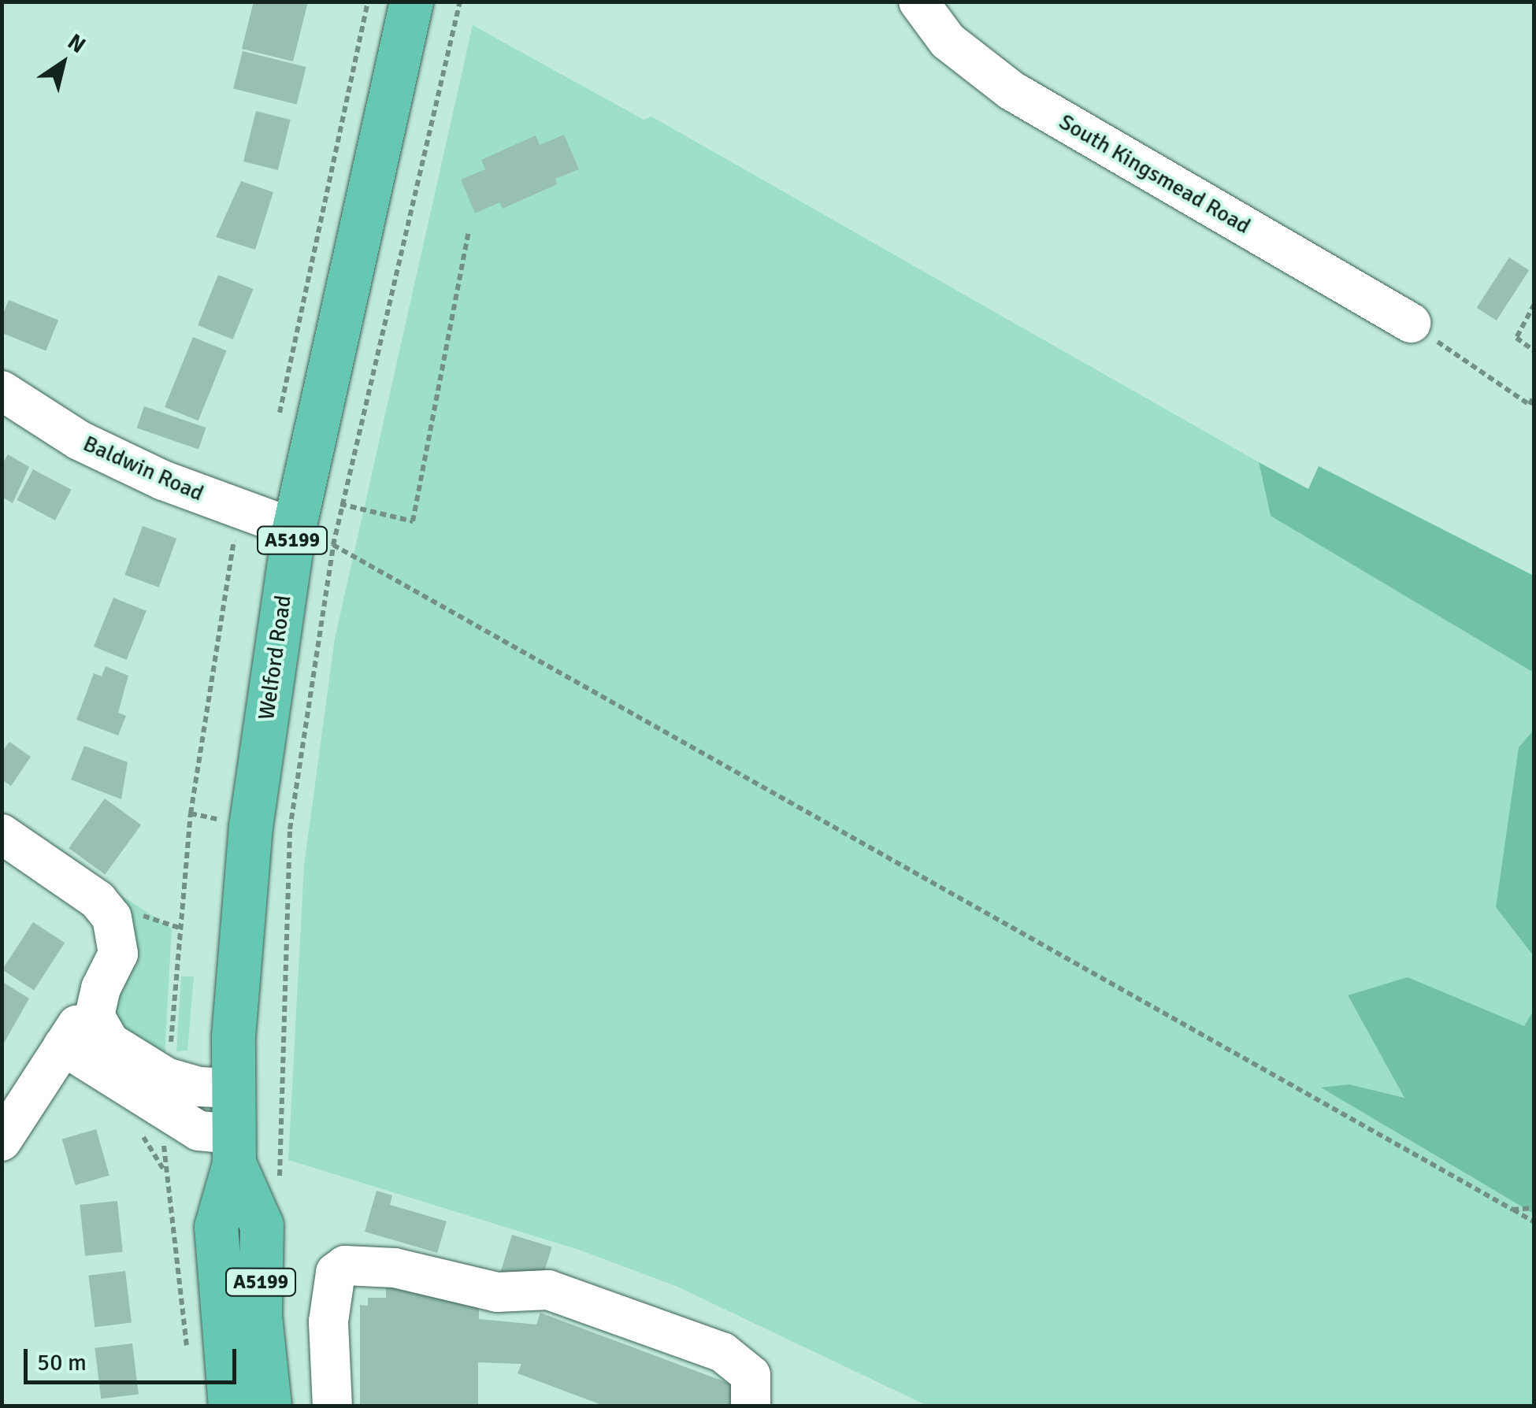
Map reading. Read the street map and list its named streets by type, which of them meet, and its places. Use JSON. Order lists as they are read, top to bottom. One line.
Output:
{"streets":{"main road":["A5199","Welford Road"],"street":["South Kingsmead Road","Baldwin Road"]},"crossings":[["Baldwin Road","Welford Road"],["A5199","Welford Road"]],"scale_bar":"50 m","north":"top right"}
